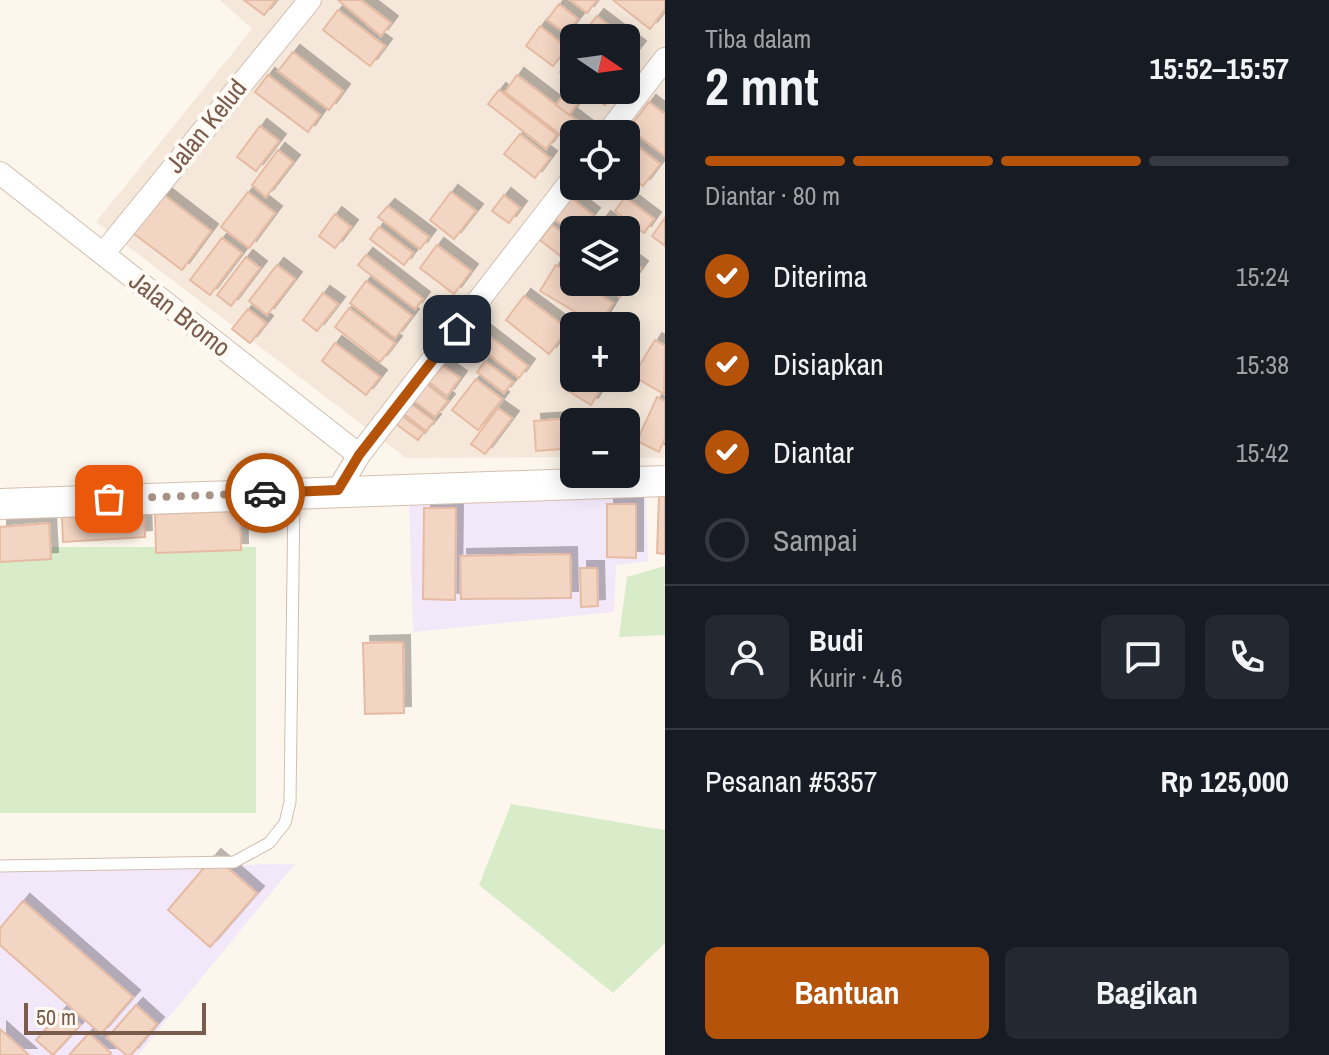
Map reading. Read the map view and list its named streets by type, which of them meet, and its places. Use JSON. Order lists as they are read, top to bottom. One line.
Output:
{"streets":{"street":["Jalan Kelud","Jalan Bromo"]},"crossings":[["Jalan Kelud","Jalan Bromo"]],"scale_bar":"50 m","north":"right","page":{"heading":["2 mnt","Tiba dalam","15:52–15:57"],"panel":["Budi","Kurir · 4.6","Pesanan #5357","Rp 125,000"],"map_buttons":["+","−"],"bar":"Diantar · 80 m","list":[["Diterima","15:24"],["Disiapkan","15:38"],["Diantar","15:42"],"Sampai"],"buttons":["Bantuan","Bagikan"],"scale":"50 m"}}
